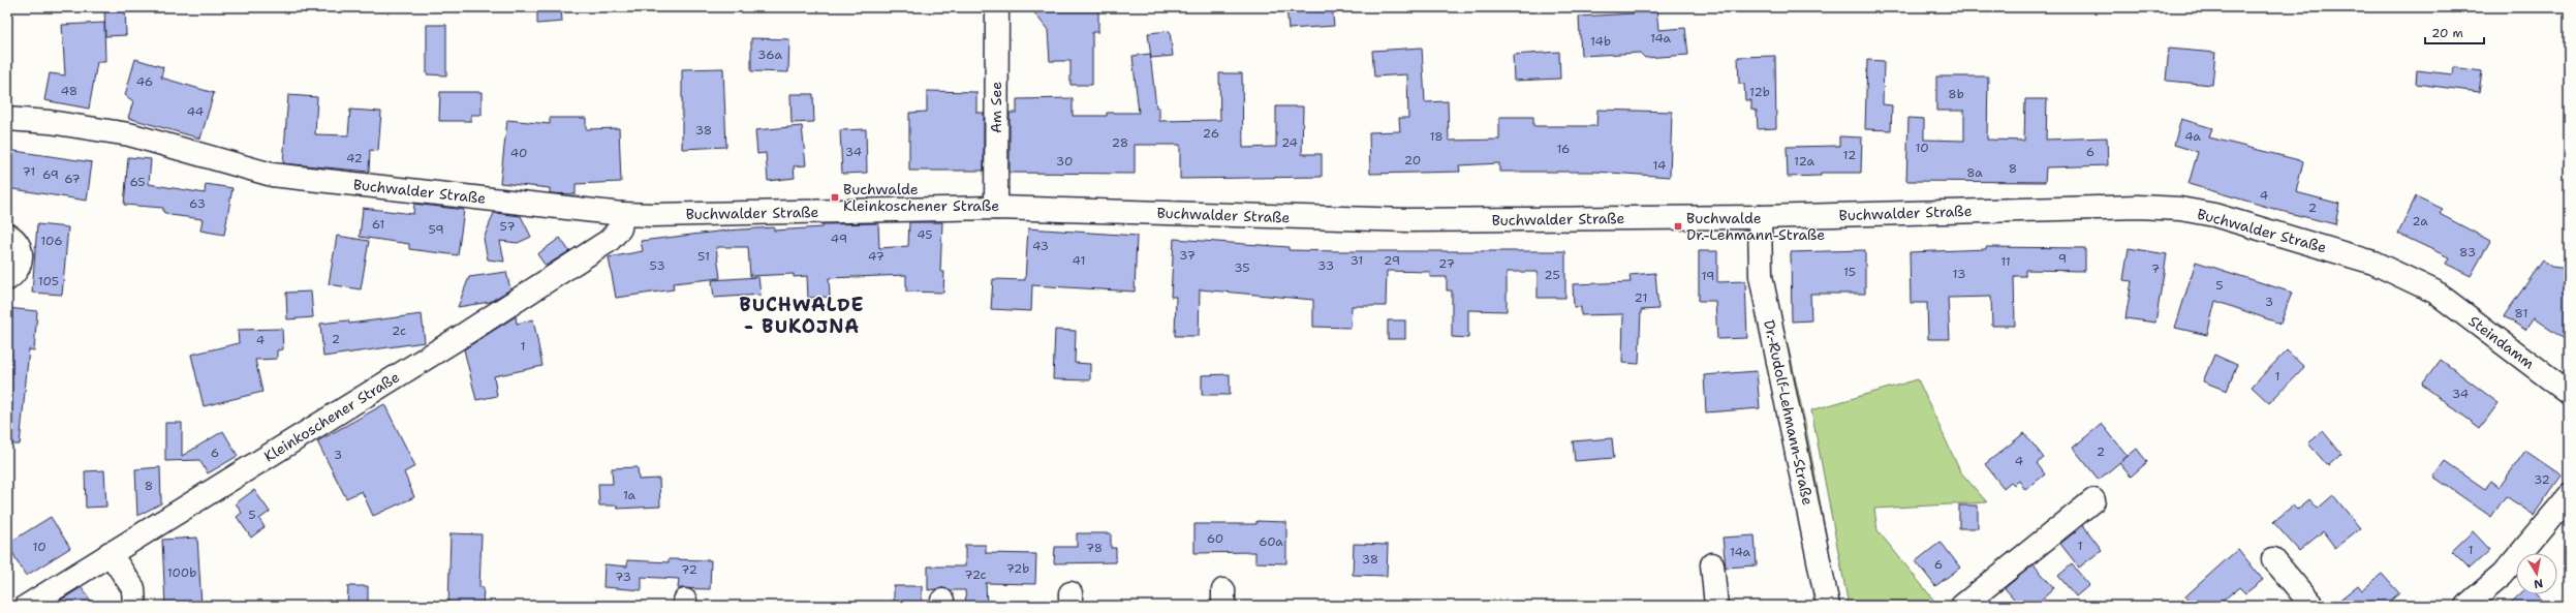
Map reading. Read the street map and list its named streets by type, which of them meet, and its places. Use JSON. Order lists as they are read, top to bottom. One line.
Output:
{"streets":{"street":["Am See","Buchwalder Straße","Steindamm","Dr.-Rudolf-Lehmann-Straße","Kleinkoschener Straße"]},"crossings":[["Am See","Buchwalder Straße"],["Buchwalder Straße","Steindamm"],["Buchwalder Straße","Dr.-Rudolf-Lehmann-Straße"],["Buchwalder Straße","Kleinkoschener Straße"]],"districts":["BUCHWALDE - BUKOJNA"],"places":{"transit":["Buchwalde Kleinkoschener Straße","Buchwalde Dr.-Lehmann-Straße"]},"house_numbers":["14a","14b","36a","46","48","12b","8b","44","38","26","18","4a","28","24","10","16","34","6","40","12","42","20","30","12a","14","8","71","8a","69","67","65","4","63","2","2a","61","57","59","45","49","106","43","83","37","51","47","9","41","31","29","11","27","53","33","35","7","15","13","25","19","105","5","21","3","81","2c","2","4","1","1","34","2","6","3","4","32","8","1a","5","60","60a","1","10","78","1","14a","38","6","72b","72","100b","72c","73"],"scale_bar":"20 m","north":"bottom"}
